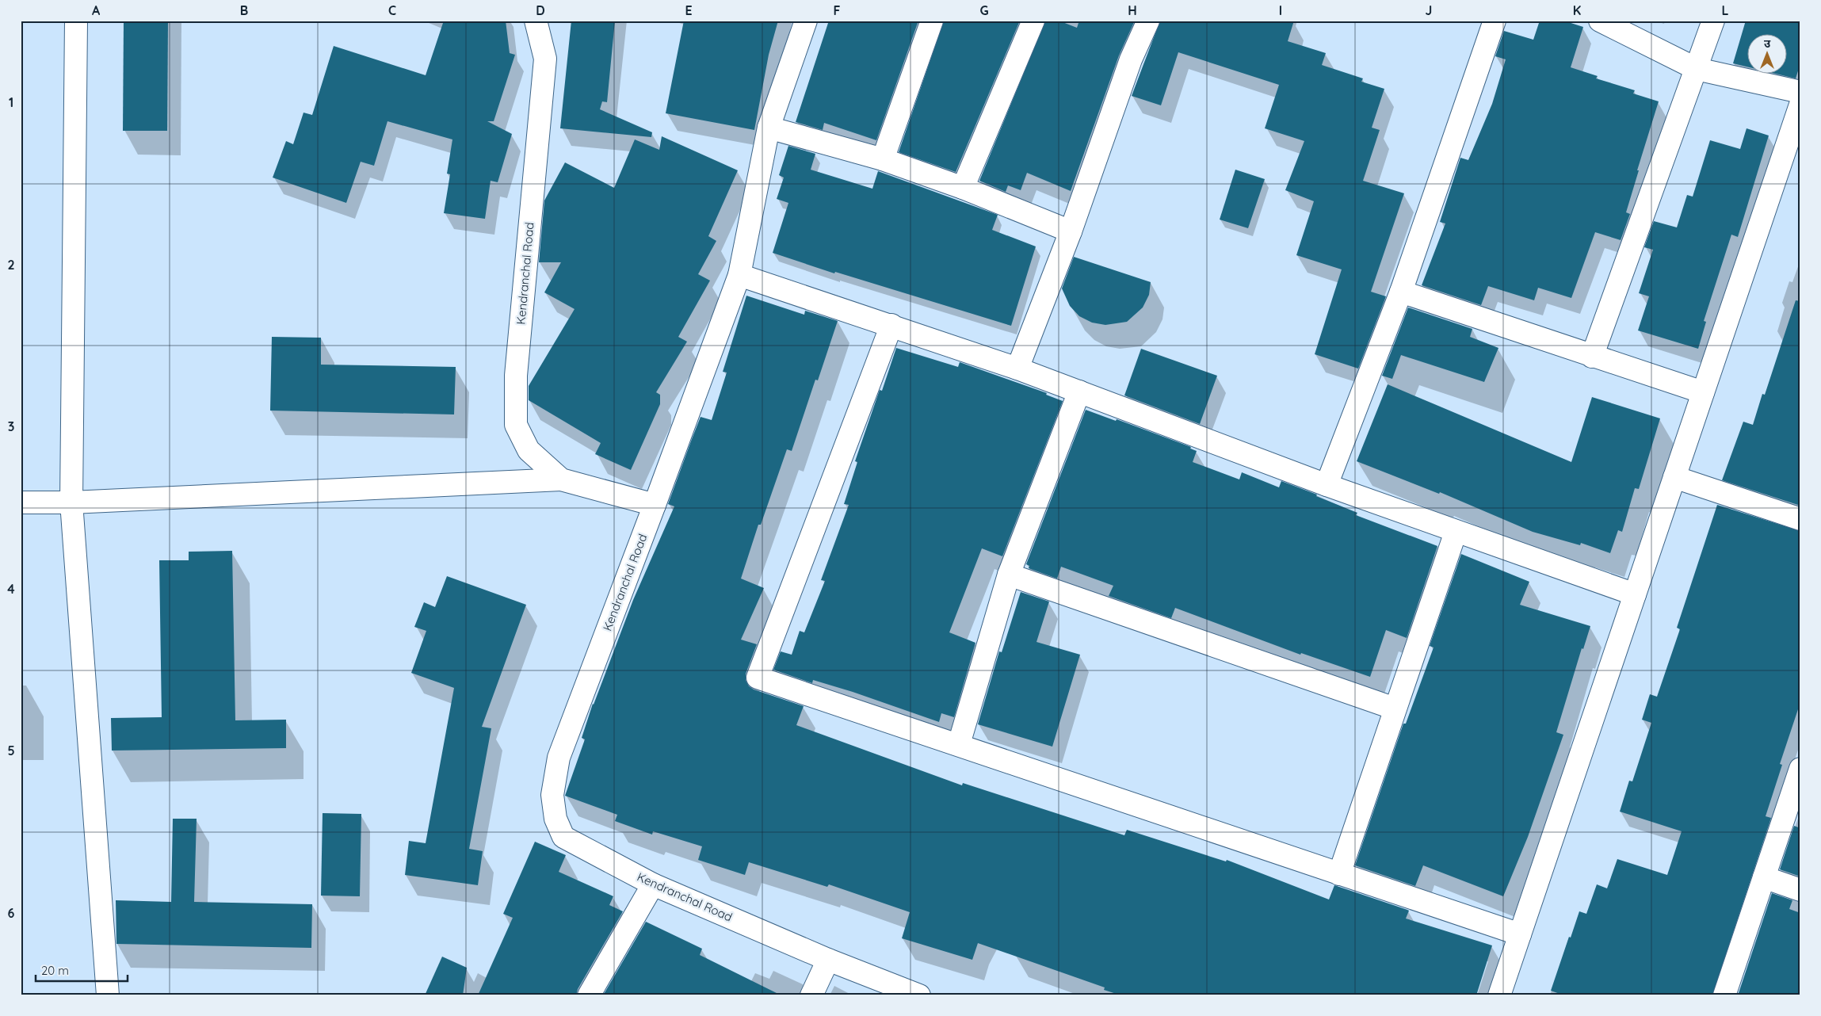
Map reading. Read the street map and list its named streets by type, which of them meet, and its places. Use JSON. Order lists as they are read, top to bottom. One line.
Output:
{"streets":{"street":["Kendranchal Road"]},"scale_bar":"20 m","north":"top","grid":{"columns":["A","B","C","D","E","F","G","H","I","J","K","L"],"rows":["1","2","3","4","5","6"]}}
